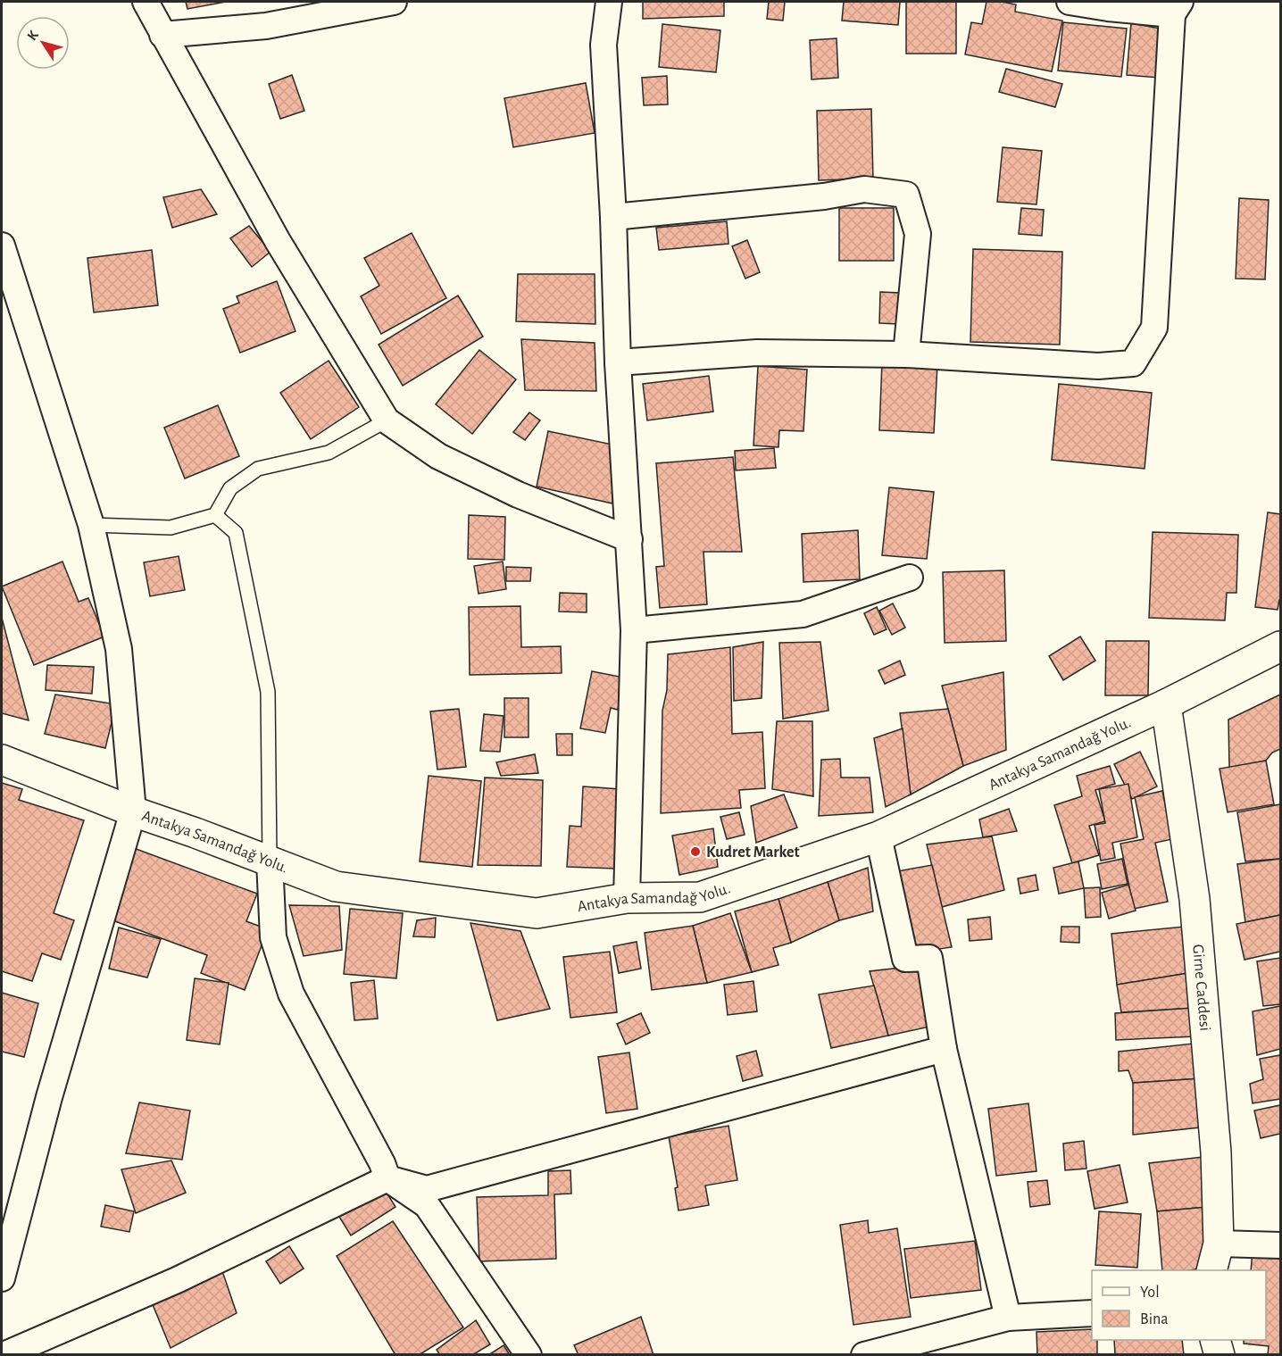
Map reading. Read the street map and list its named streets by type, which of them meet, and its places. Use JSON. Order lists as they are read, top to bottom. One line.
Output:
{"streets":{"street":["Antakya Samandağ Yolu.","Girne Caddesi"]},"crossings":[["Antakya Samandağ Yolu.","Girne Caddesi"]],"places":["Kudret Market"],"legend":["Yol","Bina"],"north":"top left"}
